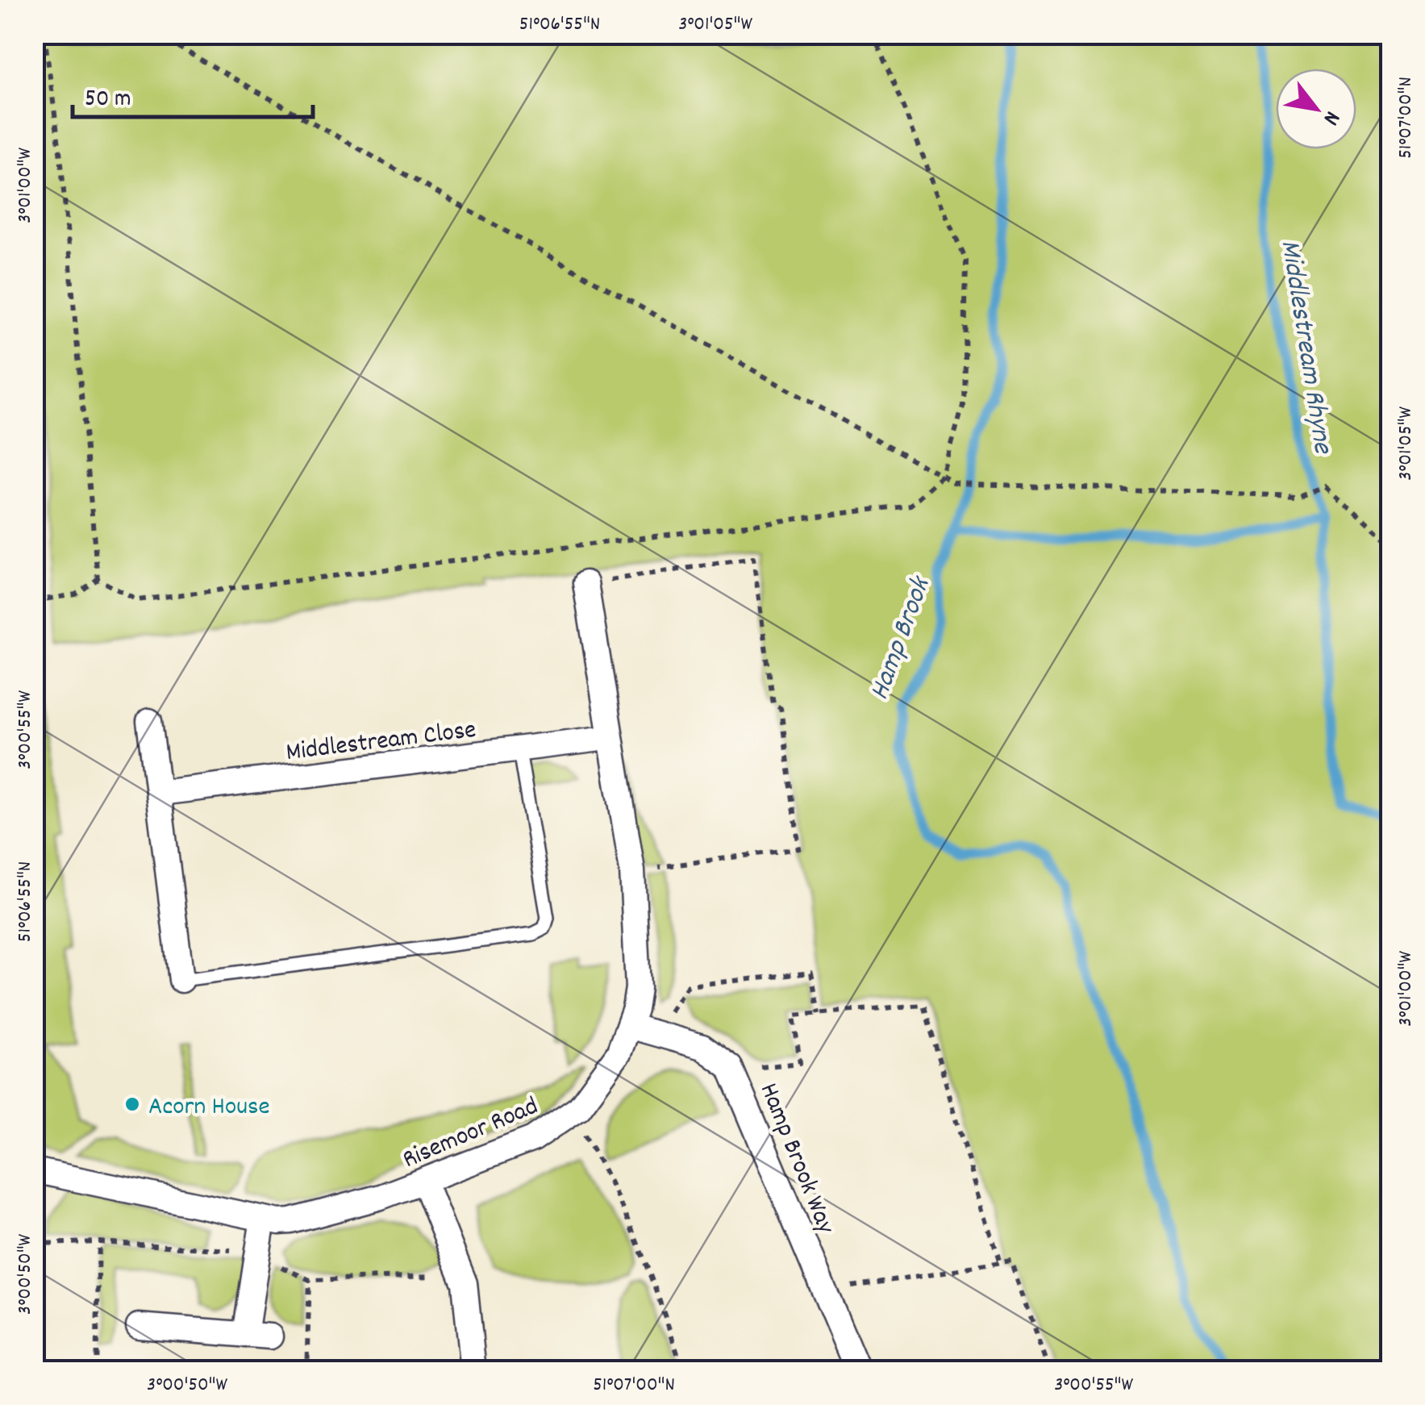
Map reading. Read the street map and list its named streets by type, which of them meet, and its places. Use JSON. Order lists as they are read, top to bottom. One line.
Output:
{"streets":{"street":["Middlestream Close","Risemoor Road","Hamp Brook Way"]},"crossings":[["Middlestream Close","Risemoor Road"],["Risemoor Road","Hamp Brook Way"]],"water":["Middlestream Rhyne","Hamp Brook"],"places":["Acorn House"],"scale_bar":"50 m","north":"bottom right","coordinates":["51°06'55\"N","3°01'05\"W","51°07'00\"N","3°01'00\"W","3°00'55\"W","3°00'50\"W"]}
